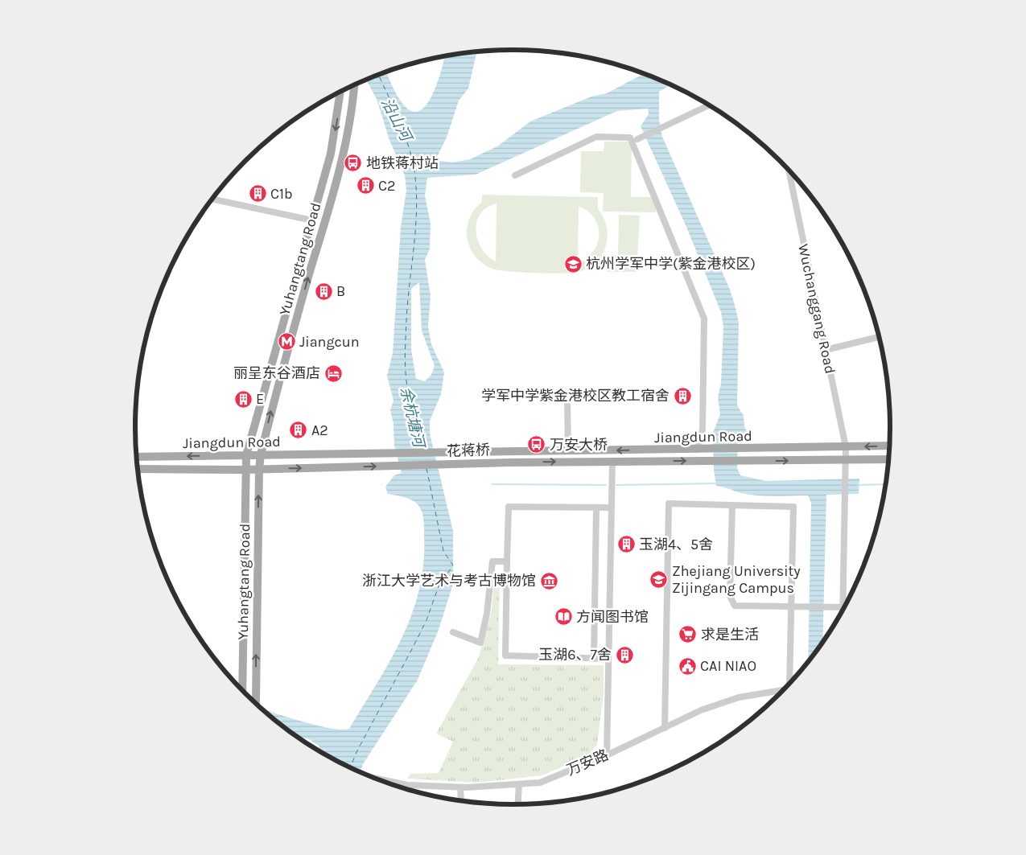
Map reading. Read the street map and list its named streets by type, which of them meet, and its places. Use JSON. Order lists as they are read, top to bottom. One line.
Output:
{"streets":{"main road":["Yuhangtang Road","Jiangdun Road","花蒋桥"],"street":["Wuchanggang Road","万安路"]},"crossings":[["Yuhangtang Road","Jiangdun Road"],["Wuchanggang Road","Jiangdun Road"],["Jiangdun Road","花蒋桥"]],"water":["沿山河","余杭塘河"],"places":{"bus stop":["地铁蒋村站","万安大桥"],"building":["C2","C1b","B","学军中学紫金港校区教工宿舍","E","A2","玉湖4、5舍","玉湖6、7舍"],"school or university":["杭州学军中学(紫金港校区)","Zhejiang University Zijingang Campus"],"metro station":["Jiangcun"],"hotel":["丽呈东谷酒店"],"museum":["浙江大学艺术与考古博物馆"],"library":["方闻图书馆"],"supermarket":["求是生活"],"public building":["CAI NIAO"]}}
